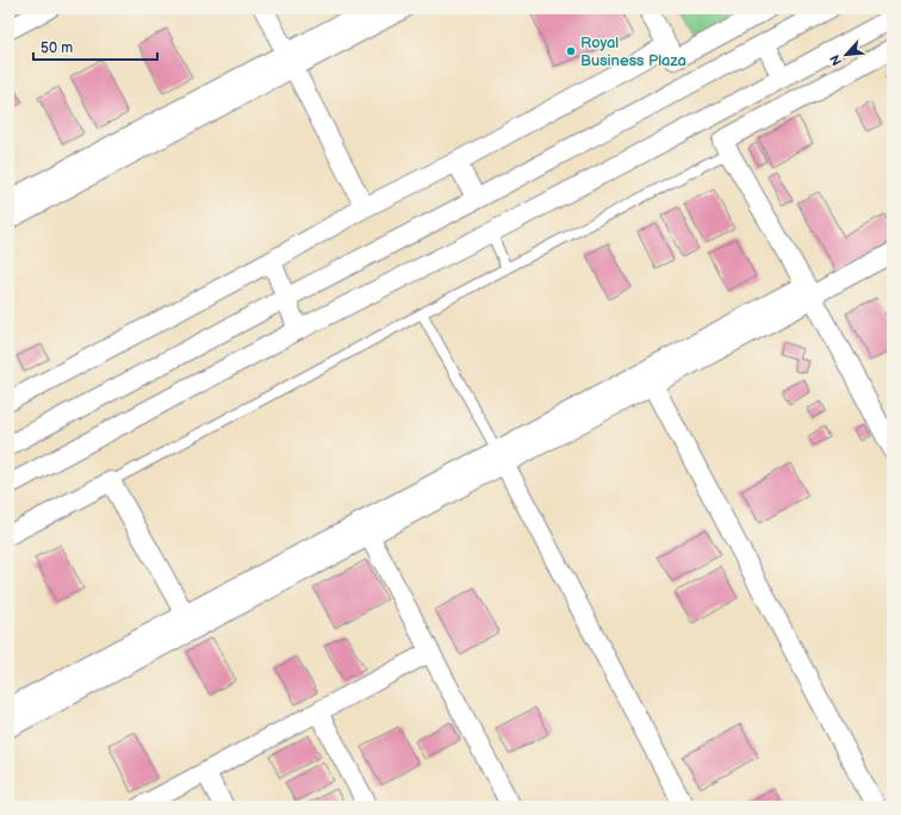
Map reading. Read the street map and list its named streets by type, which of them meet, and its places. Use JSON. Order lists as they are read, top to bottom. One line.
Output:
{"places":["Royal Business Plaza"],"scale_bar":"50 m","north":"bottom left"}
